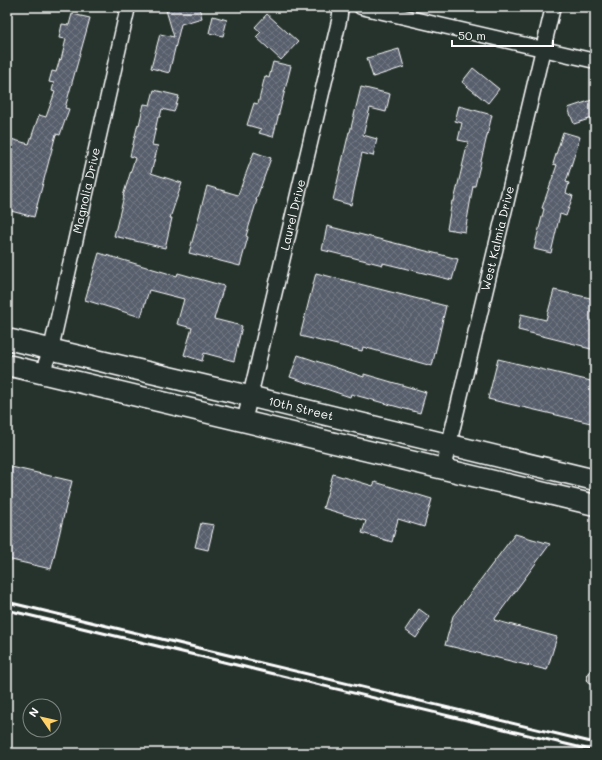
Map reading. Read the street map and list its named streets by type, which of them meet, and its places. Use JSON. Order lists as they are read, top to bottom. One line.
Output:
{"streets":{"main road":["10th Street"],"street":["Magnolia Drive","Laurel Drive","West Kalmia Drive"]},"crossings":[["Magnolia Drive","10th Street"],["Laurel Drive","10th Street"],["West Kalmia Drive","10th Street"]],"scale_bar":"50 m","north":"top left"}
